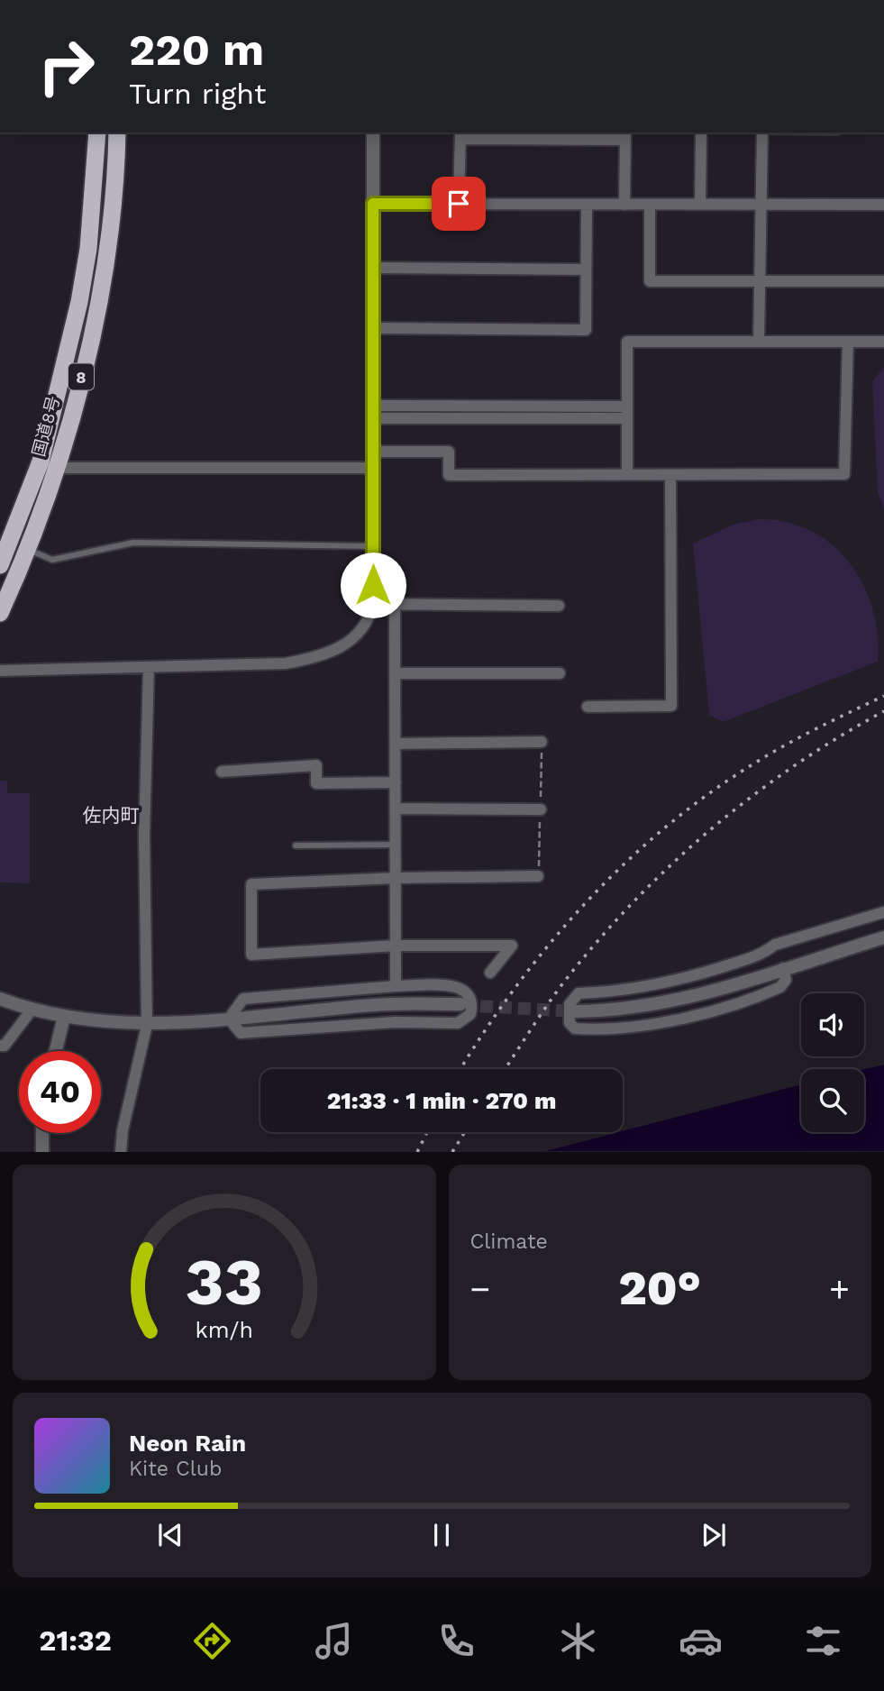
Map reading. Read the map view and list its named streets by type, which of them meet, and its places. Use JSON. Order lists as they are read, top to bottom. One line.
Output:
{"streets":{"highway":["8","国道8号"]},"districts":["佐内町"],"page":{"turn":["220 m","Turn right"],"limit":"40","trip":"21:33 · 1 min · 270 m","tile":"Climate","heat":["−","20°","+"],"song":["Neon Rain","Kite Club"],"tabs":"21:32","gauge":["33","km/h"]}}
